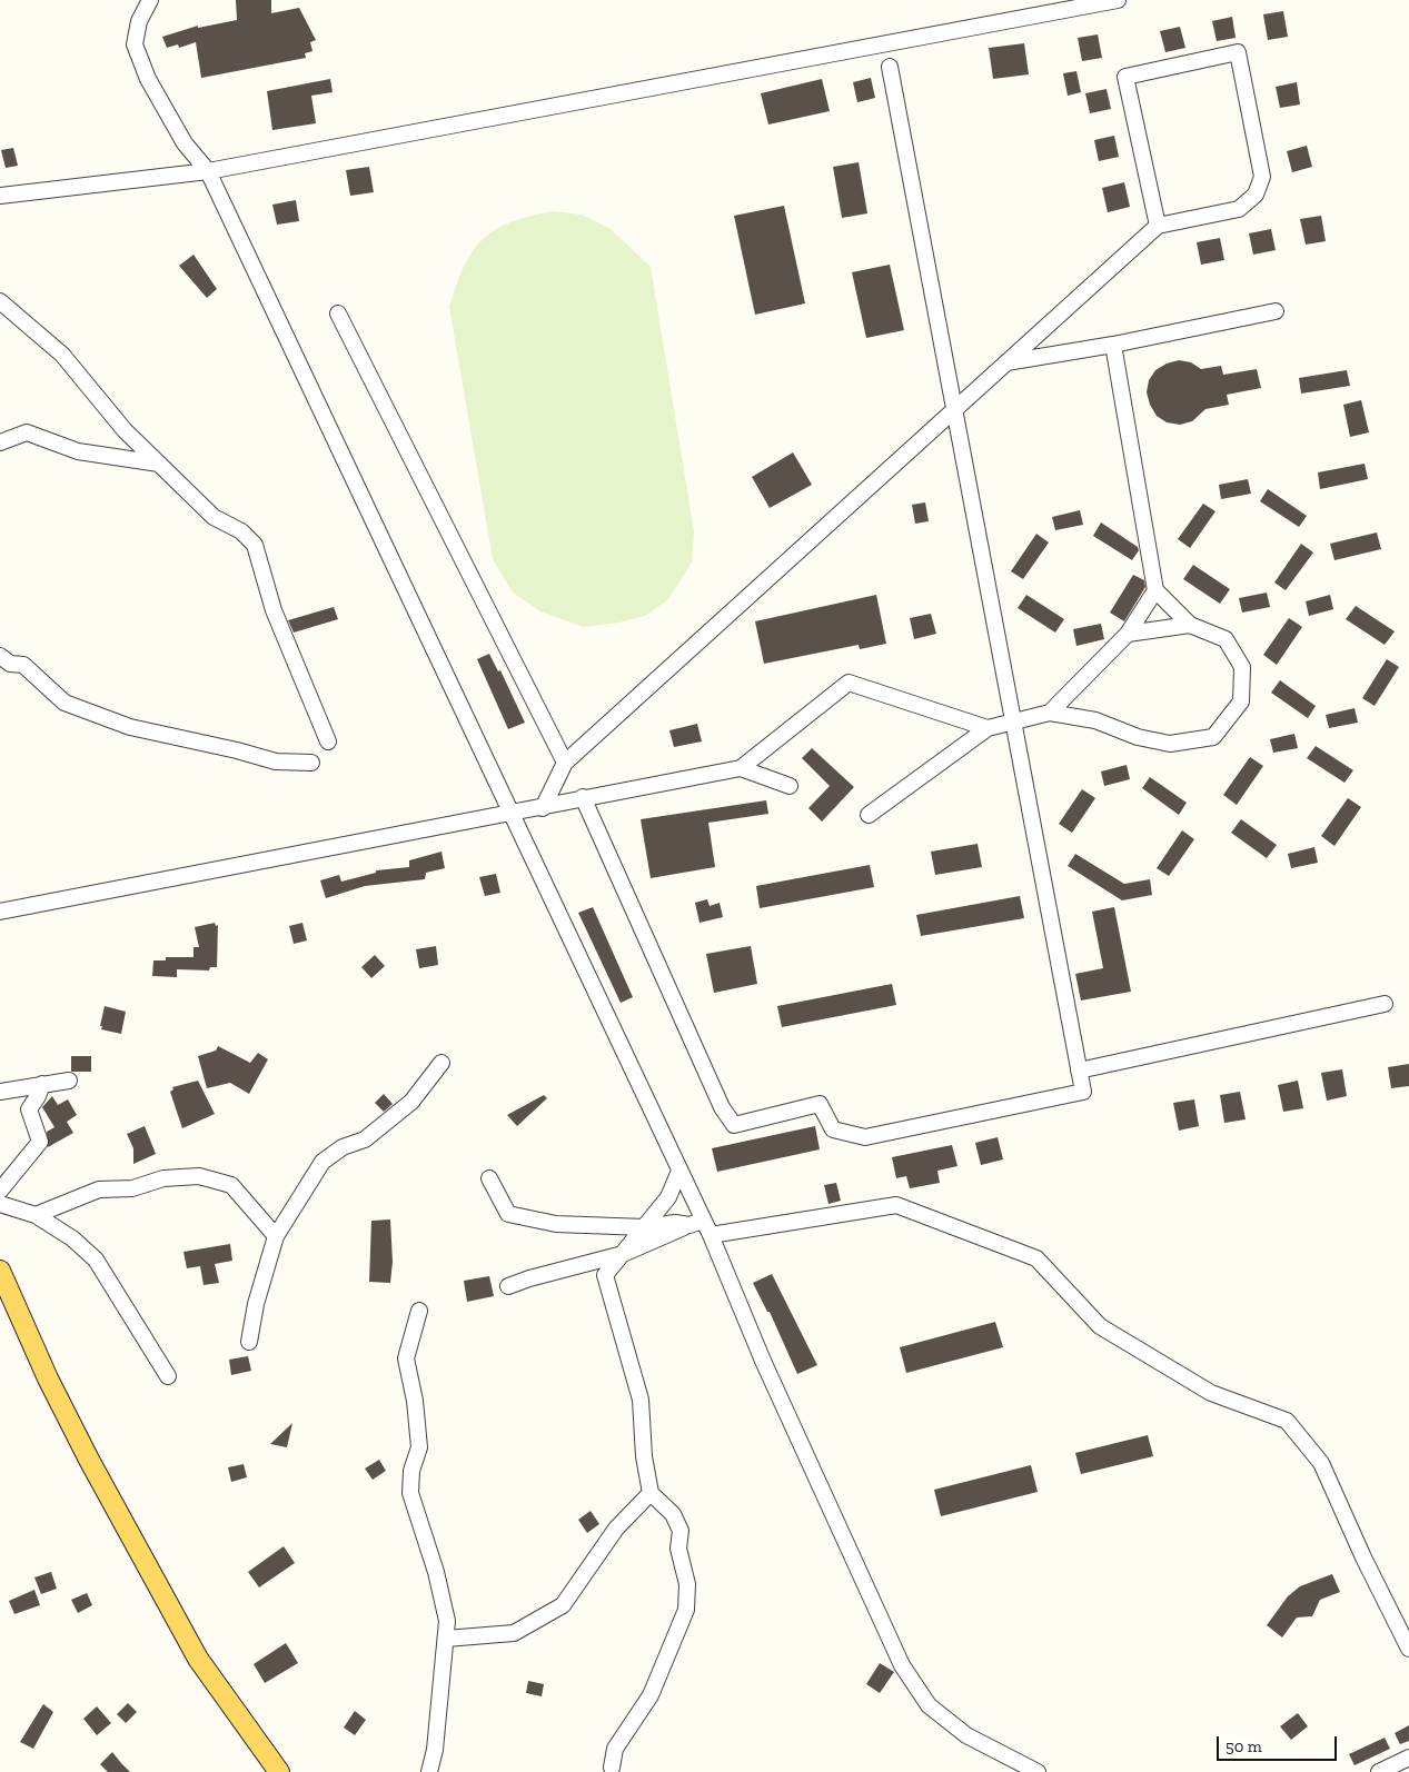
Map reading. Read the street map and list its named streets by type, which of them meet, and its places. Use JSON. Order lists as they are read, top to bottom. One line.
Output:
{"scale_bar":"50 m"}
